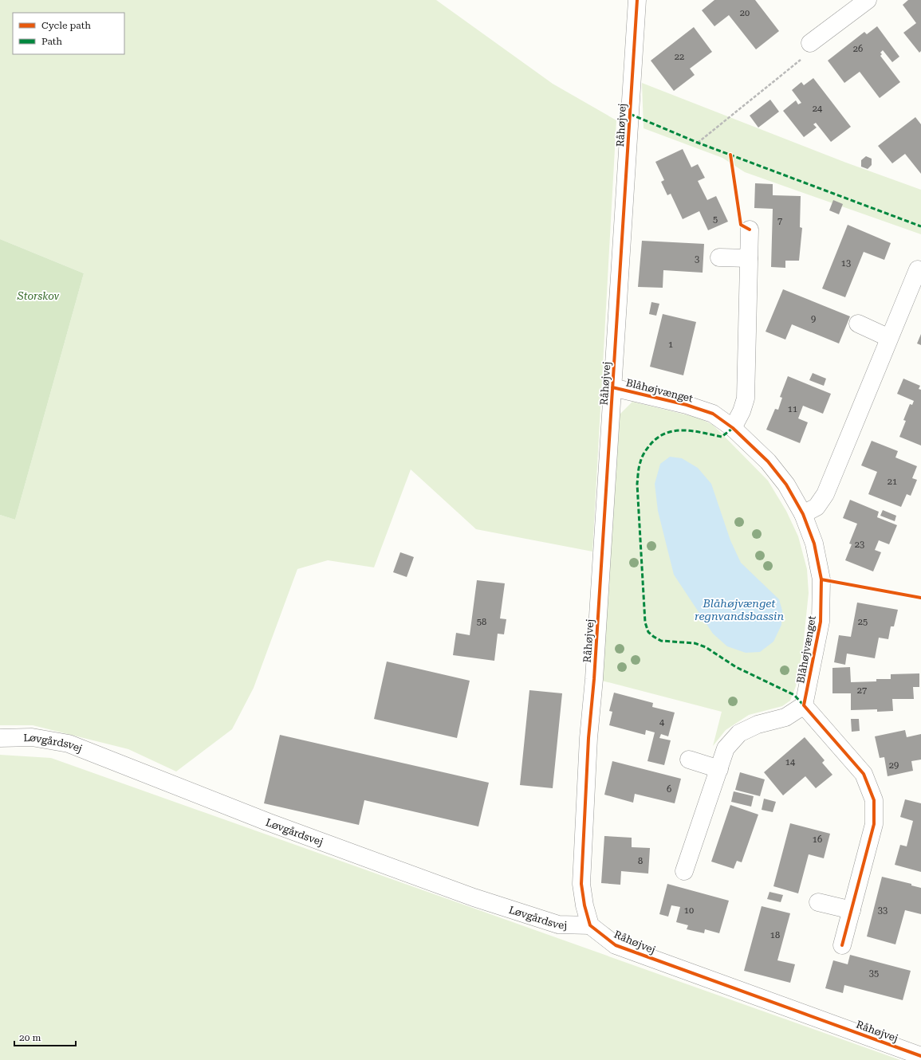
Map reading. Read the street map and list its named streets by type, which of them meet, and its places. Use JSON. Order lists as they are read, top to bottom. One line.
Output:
{"streets":{"street":["Råhøjvej","Blåhøjvænget","Løvgårdsvej"]},"crossings":[["Råhøjvej","Blåhøjvænget"],["Råhøjvej","Løvgårdsvej"]],"water":["Blåhøjvænget regnvandsbassin"],"parks":["Storskov"],"house_numbers":["20","26","22","24","5","7","3","13","9","1","11","21","23","58","25","27","4","14","29","6","16","8","10","33","18","35"],"legend":["Cycle path","Path"],"scale_bar":"20 m"}
